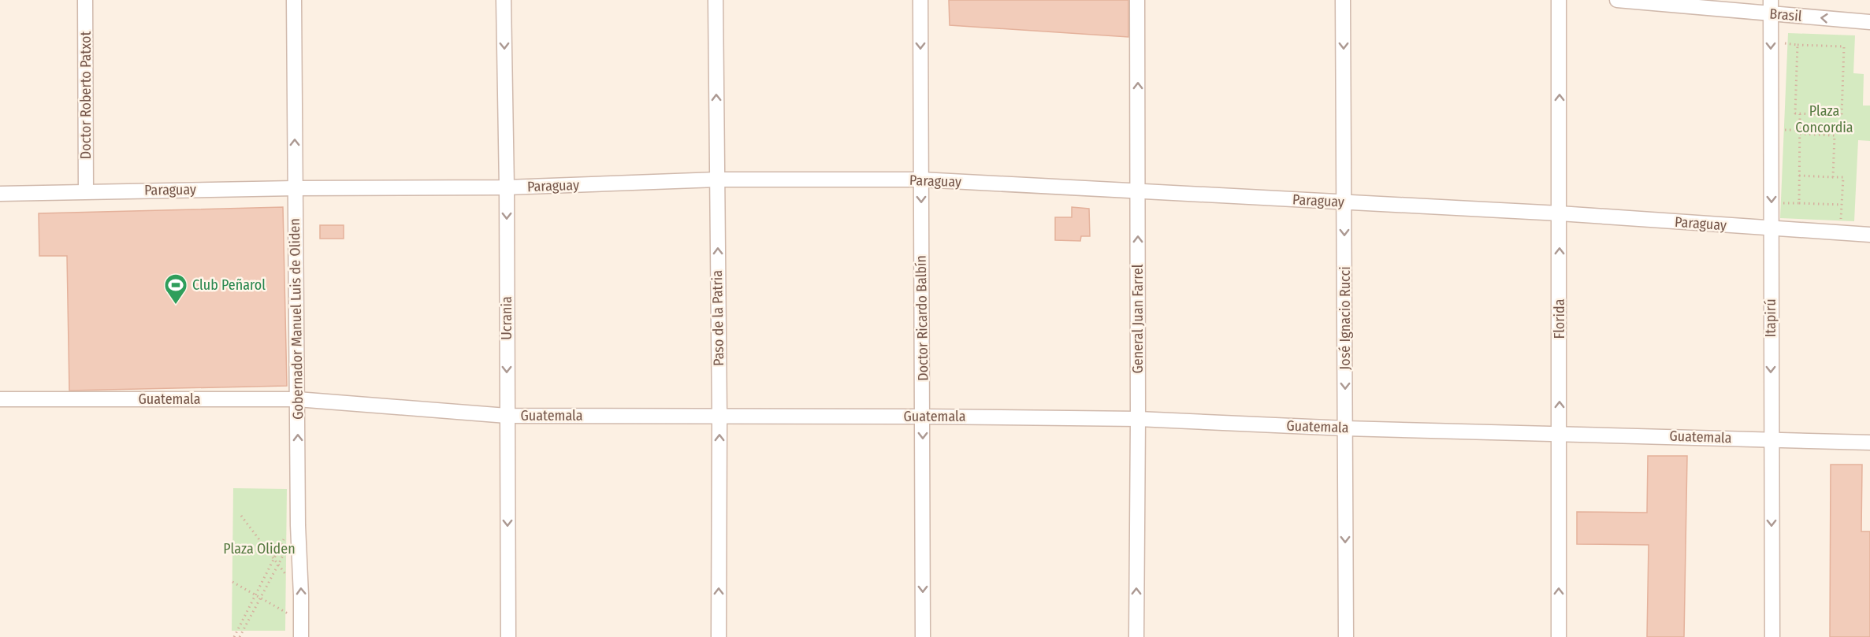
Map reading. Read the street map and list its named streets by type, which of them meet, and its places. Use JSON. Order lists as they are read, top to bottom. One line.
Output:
{"streets":{"street":["Brasil","Doctor Roberto Patxot","Paraguay","Ucrania","Paso de la Patria","Doctor Ricardo Balbín","José Ignacio Rucci","Itapirú","Gobernador Manuel Luis de Oliden","General Juan Farrel","Florida","Guatemala"]},"crossings":[["Brasil","Itapirú"],["Doctor Roberto Patxot","Paraguay"],["Paraguay","Ucrania"],["Paraguay","Paso de la Patria"],["Paraguay","Doctor Ricardo Balbín"],["Paraguay","José Ignacio Rucci"],["Paraguay","Itapirú"],["Paraguay","Gobernador Manuel Luis de Oliden"],["Paraguay","General Juan Farrel"],["Paraguay","Florida"],["Ucrania","Guatemala"],["Paso de la Patria","Guatemala"],["Doctor Ricardo Balbín","Guatemala"],["José Ignacio Rucci","Guatemala"],["Itapirú","Guatemala"],["Gobernador Manuel Luis de Oliden","Guatemala"],["General Juan Farrel","Guatemala"],["Florida","Guatemala"]],"one_way":["Brasil","Ucrania","Paso de la Patria","Doctor Ricardo Balbín","José Ignacio Rucci","Itapirú","Gobernador Manuel Luis de Oliden","General Juan Farrel","Florida"],"parks":["Plaza Concordia","Plaza Oliden"],"places":{"sports":["Club Peñarol"]}}
